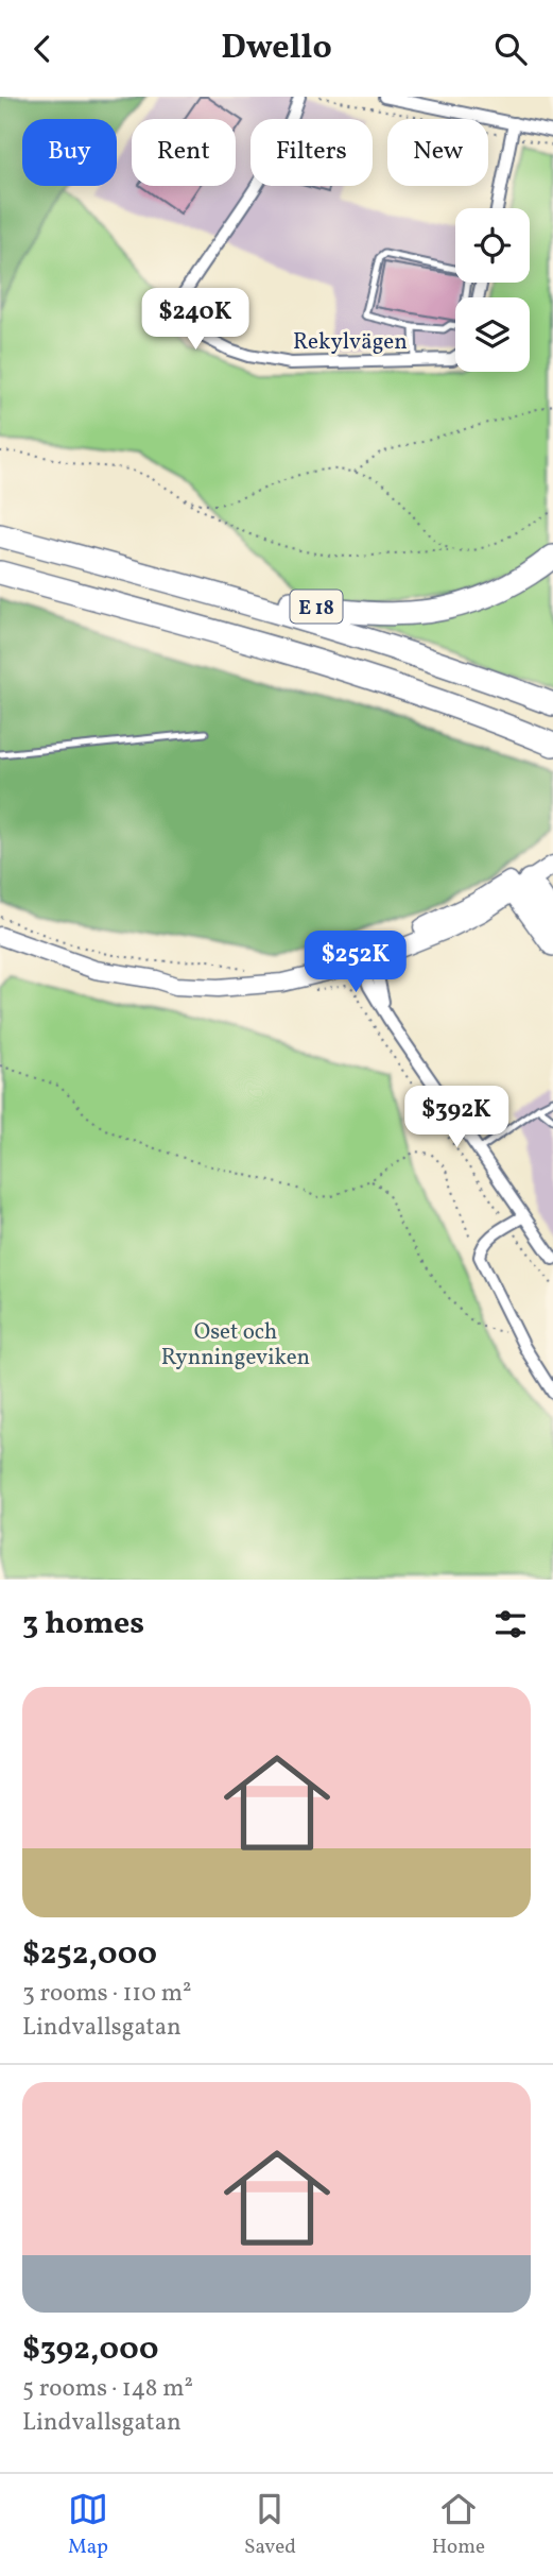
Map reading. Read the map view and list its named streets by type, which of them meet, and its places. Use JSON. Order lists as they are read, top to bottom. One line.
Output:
{"streets":{"highway":["E 18"],"street":["Rekylvägen"]},"parks":["Oset och Rynningeviken"],"page":{"header":"Dwello","chip":["Buy","Rent","Filters","New"],"price":["$240K","$252K","$392K"],"heading":"3 homes","list":[{"name":"$252,000","note":"3 rooms · 110 m² · Lindvallsgatan"},{"name":"$392,000","note":"5 rooms · 148 m² · Lindvallsgatan"}],"tabs":["Map","Saved","Home"]}}
